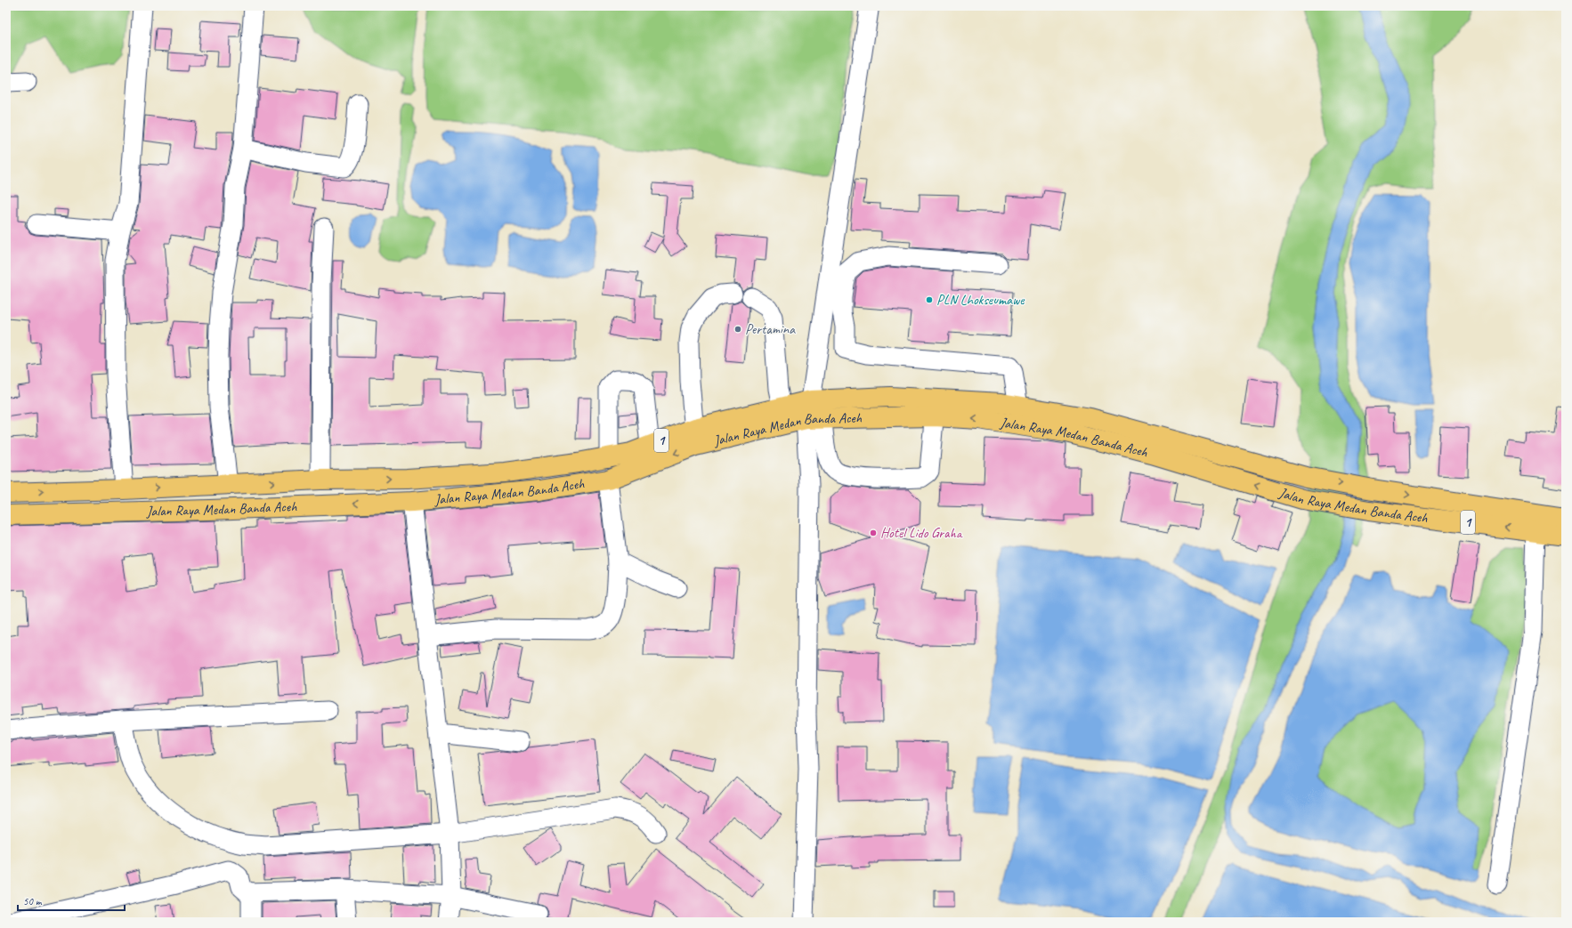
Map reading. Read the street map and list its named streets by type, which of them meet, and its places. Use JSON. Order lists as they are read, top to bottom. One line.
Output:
{"streets":{"highway":["Jalan Raya Medan Banda Aceh","1"]},"places":["PLN Lhokseumawe","Pertamina","Hotel Lido Graha"],"scale_bar":"50 m"}
